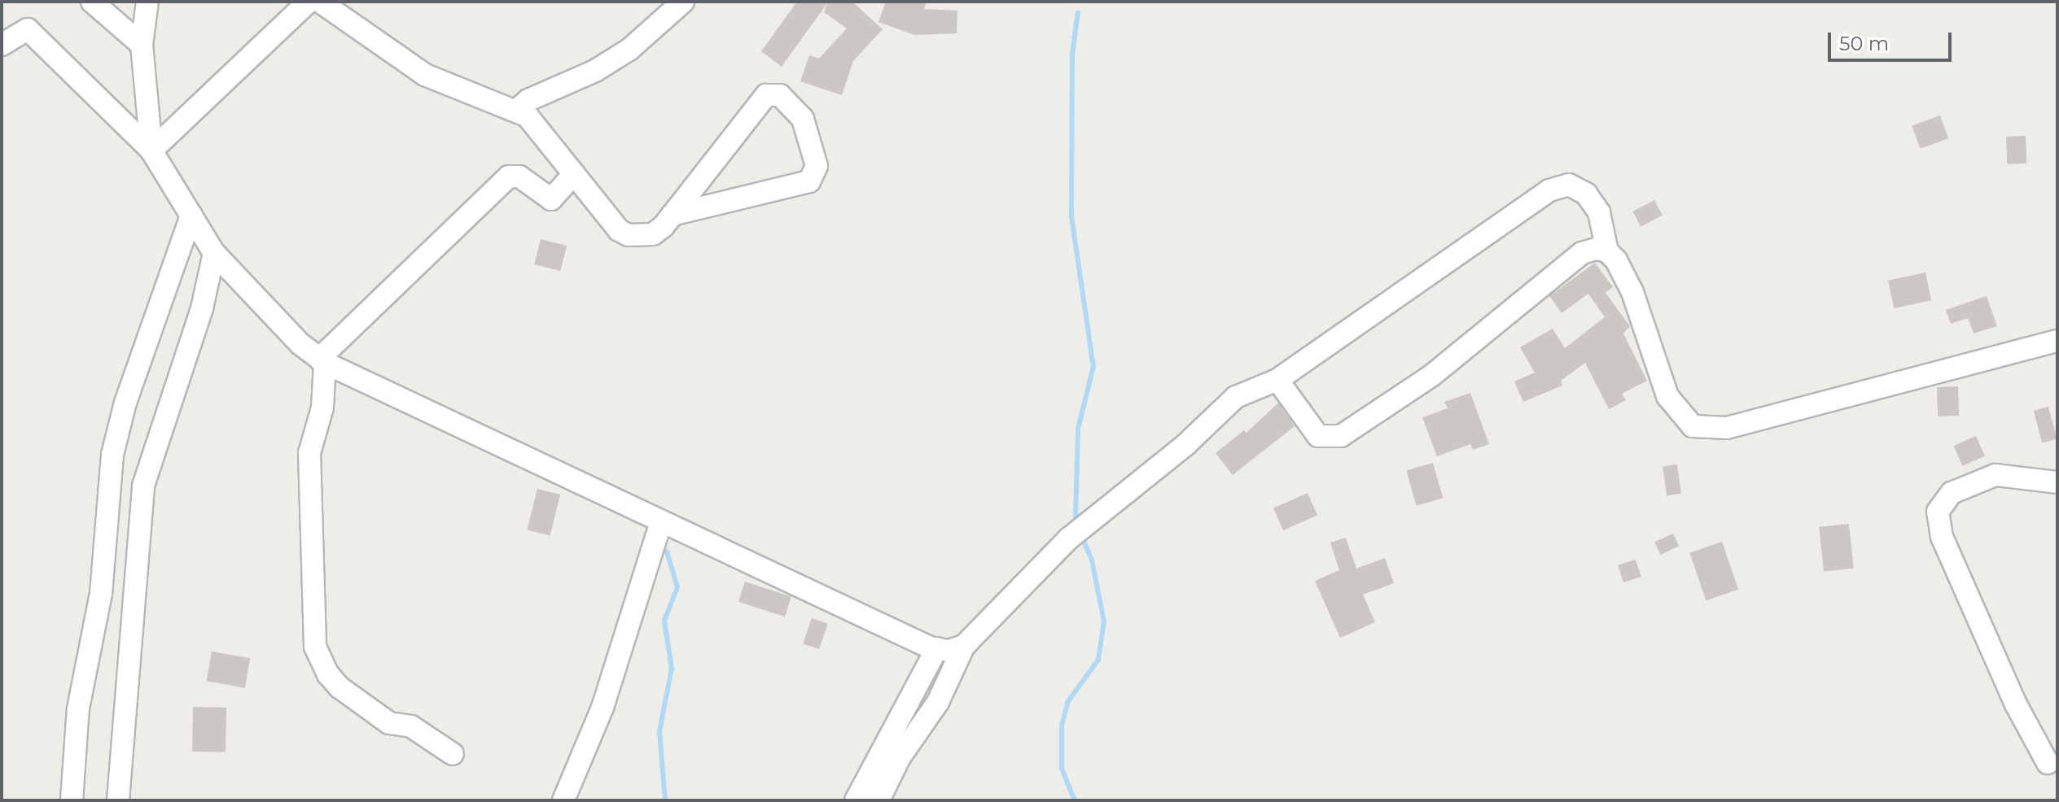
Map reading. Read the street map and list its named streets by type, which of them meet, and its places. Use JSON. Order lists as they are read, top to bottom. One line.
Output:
{"scale_bar":"50 m"}
